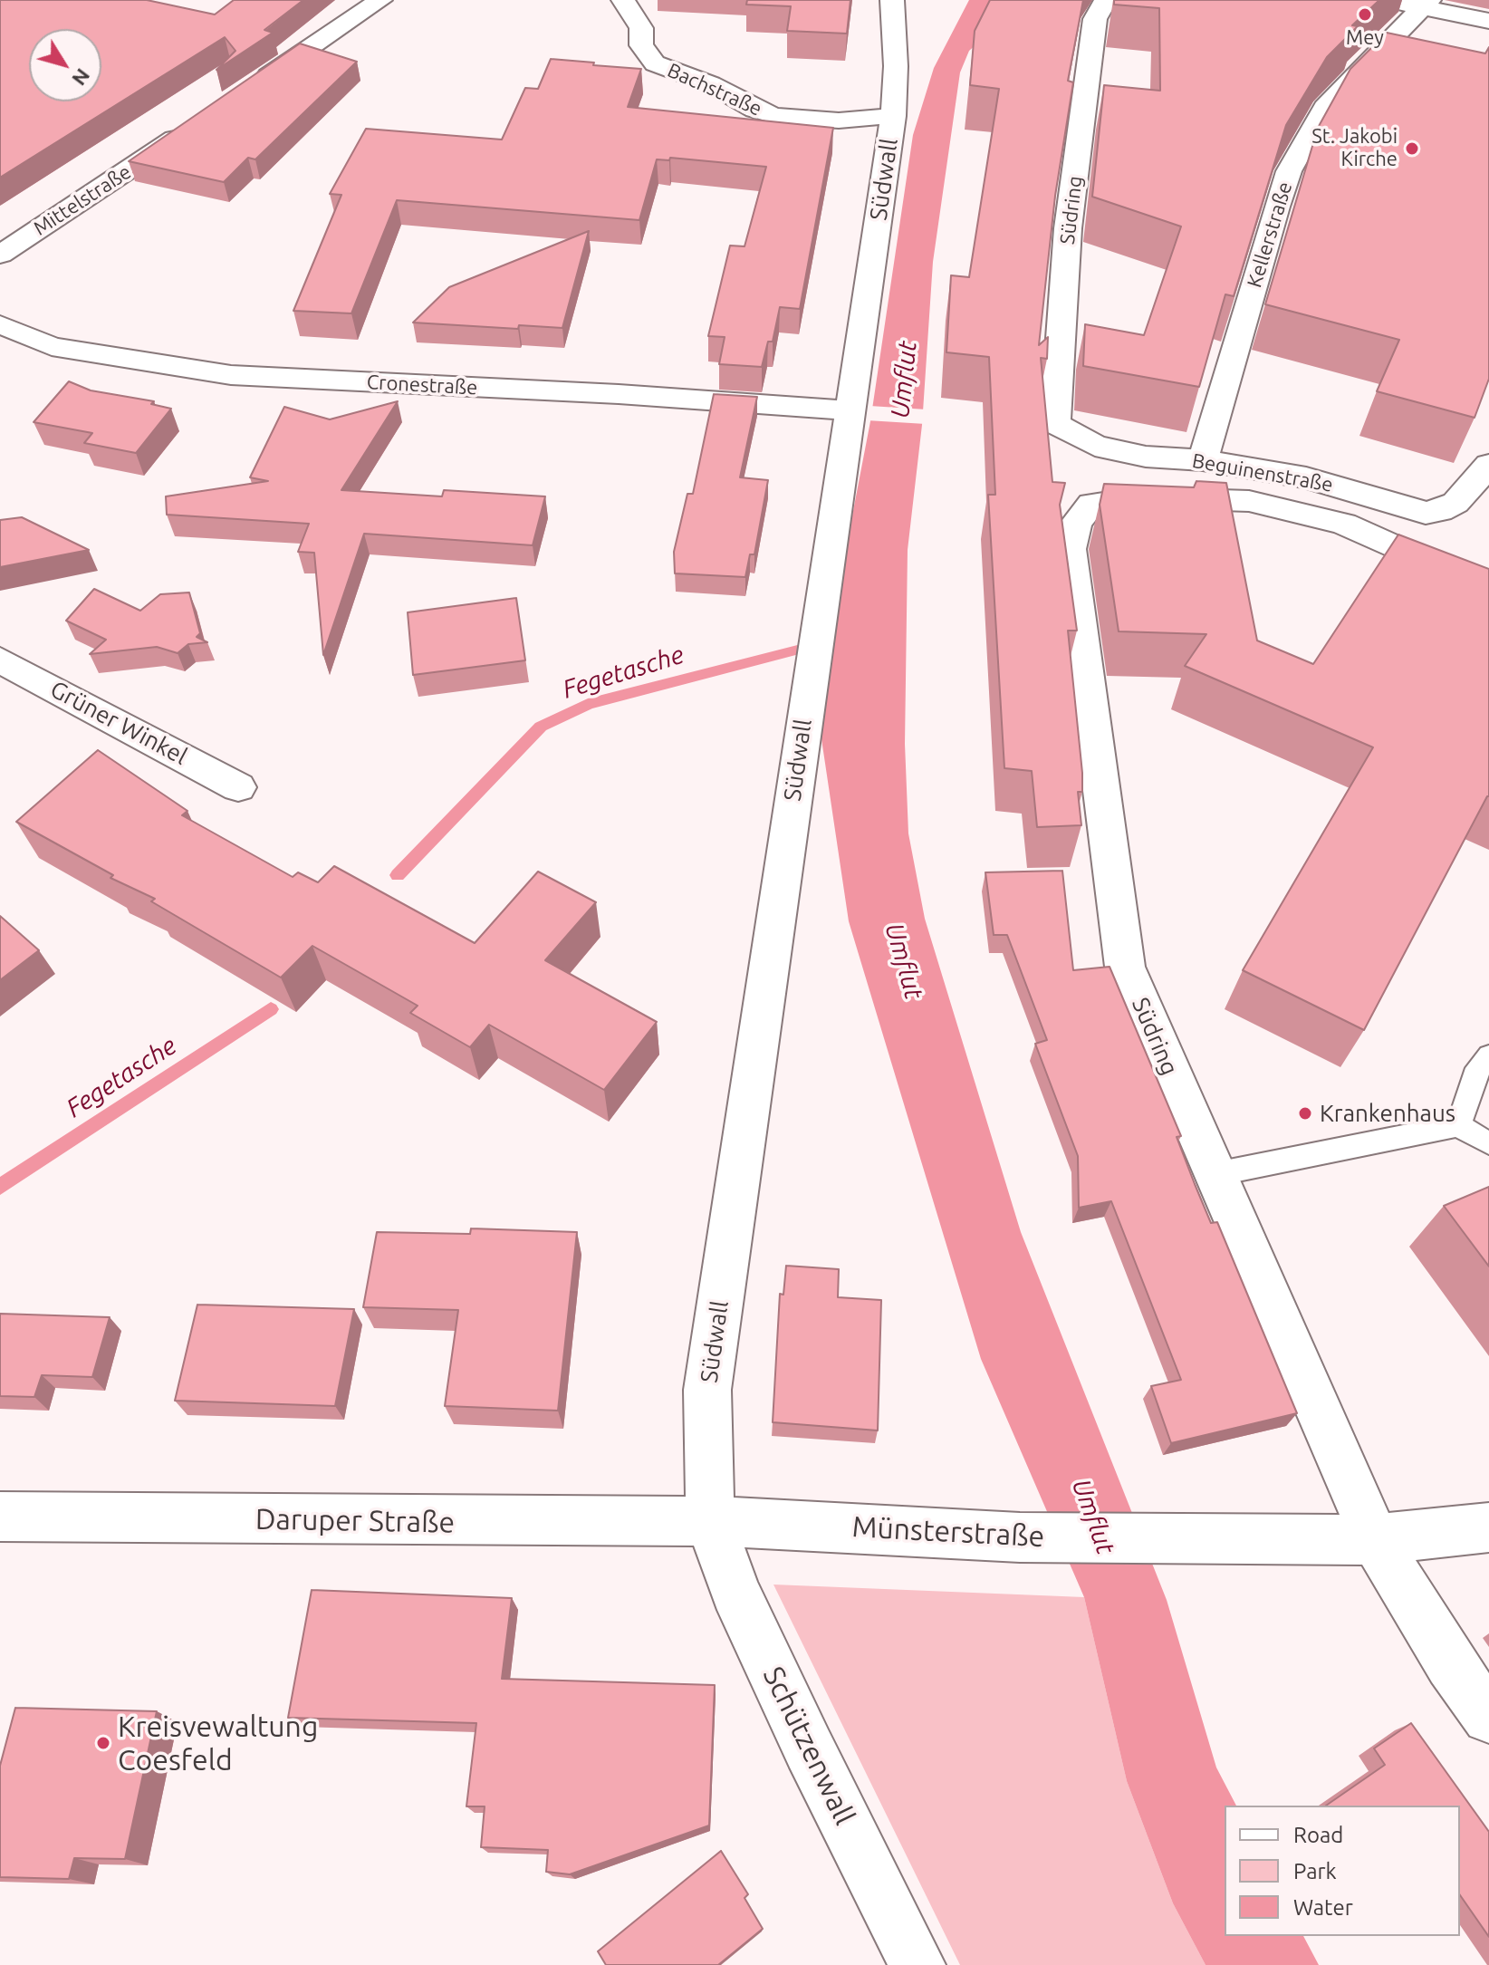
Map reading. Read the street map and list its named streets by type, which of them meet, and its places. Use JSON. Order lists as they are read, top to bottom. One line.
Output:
{"streets":{"street":["Bachstraße","Südwall","Mittelstraße","Südring","Kellerstraße","Cronestraße","Beguinenstraße","Grüner Winkel","Daruper Straße","Münsterstraße","Schützenwall"]},"crossings":[["Bachstraße","Südwall"],["Südwall","Cronestraße"],["Südwall","Daruper Straße"],["Südwall","Münsterstraße"],["Südwall","Schützenwall"],["Südring","Beguinenstraße"],["Südring","Münsterstraße"],["Kellerstraße","Beguinenstraße"],["Daruper Straße","Münsterstraße"],["Daruper Straße","Schützenwall"],["Münsterstraße","Schützenwall"]],"water":["Umflut","Fegetasche"],"places":["Mey","St. Jakobi Kirche","Krankenhaus","Kreisvewaltung Coesfeld"],"legend":["Road","Park","Water"],"north":"bottom right"}
